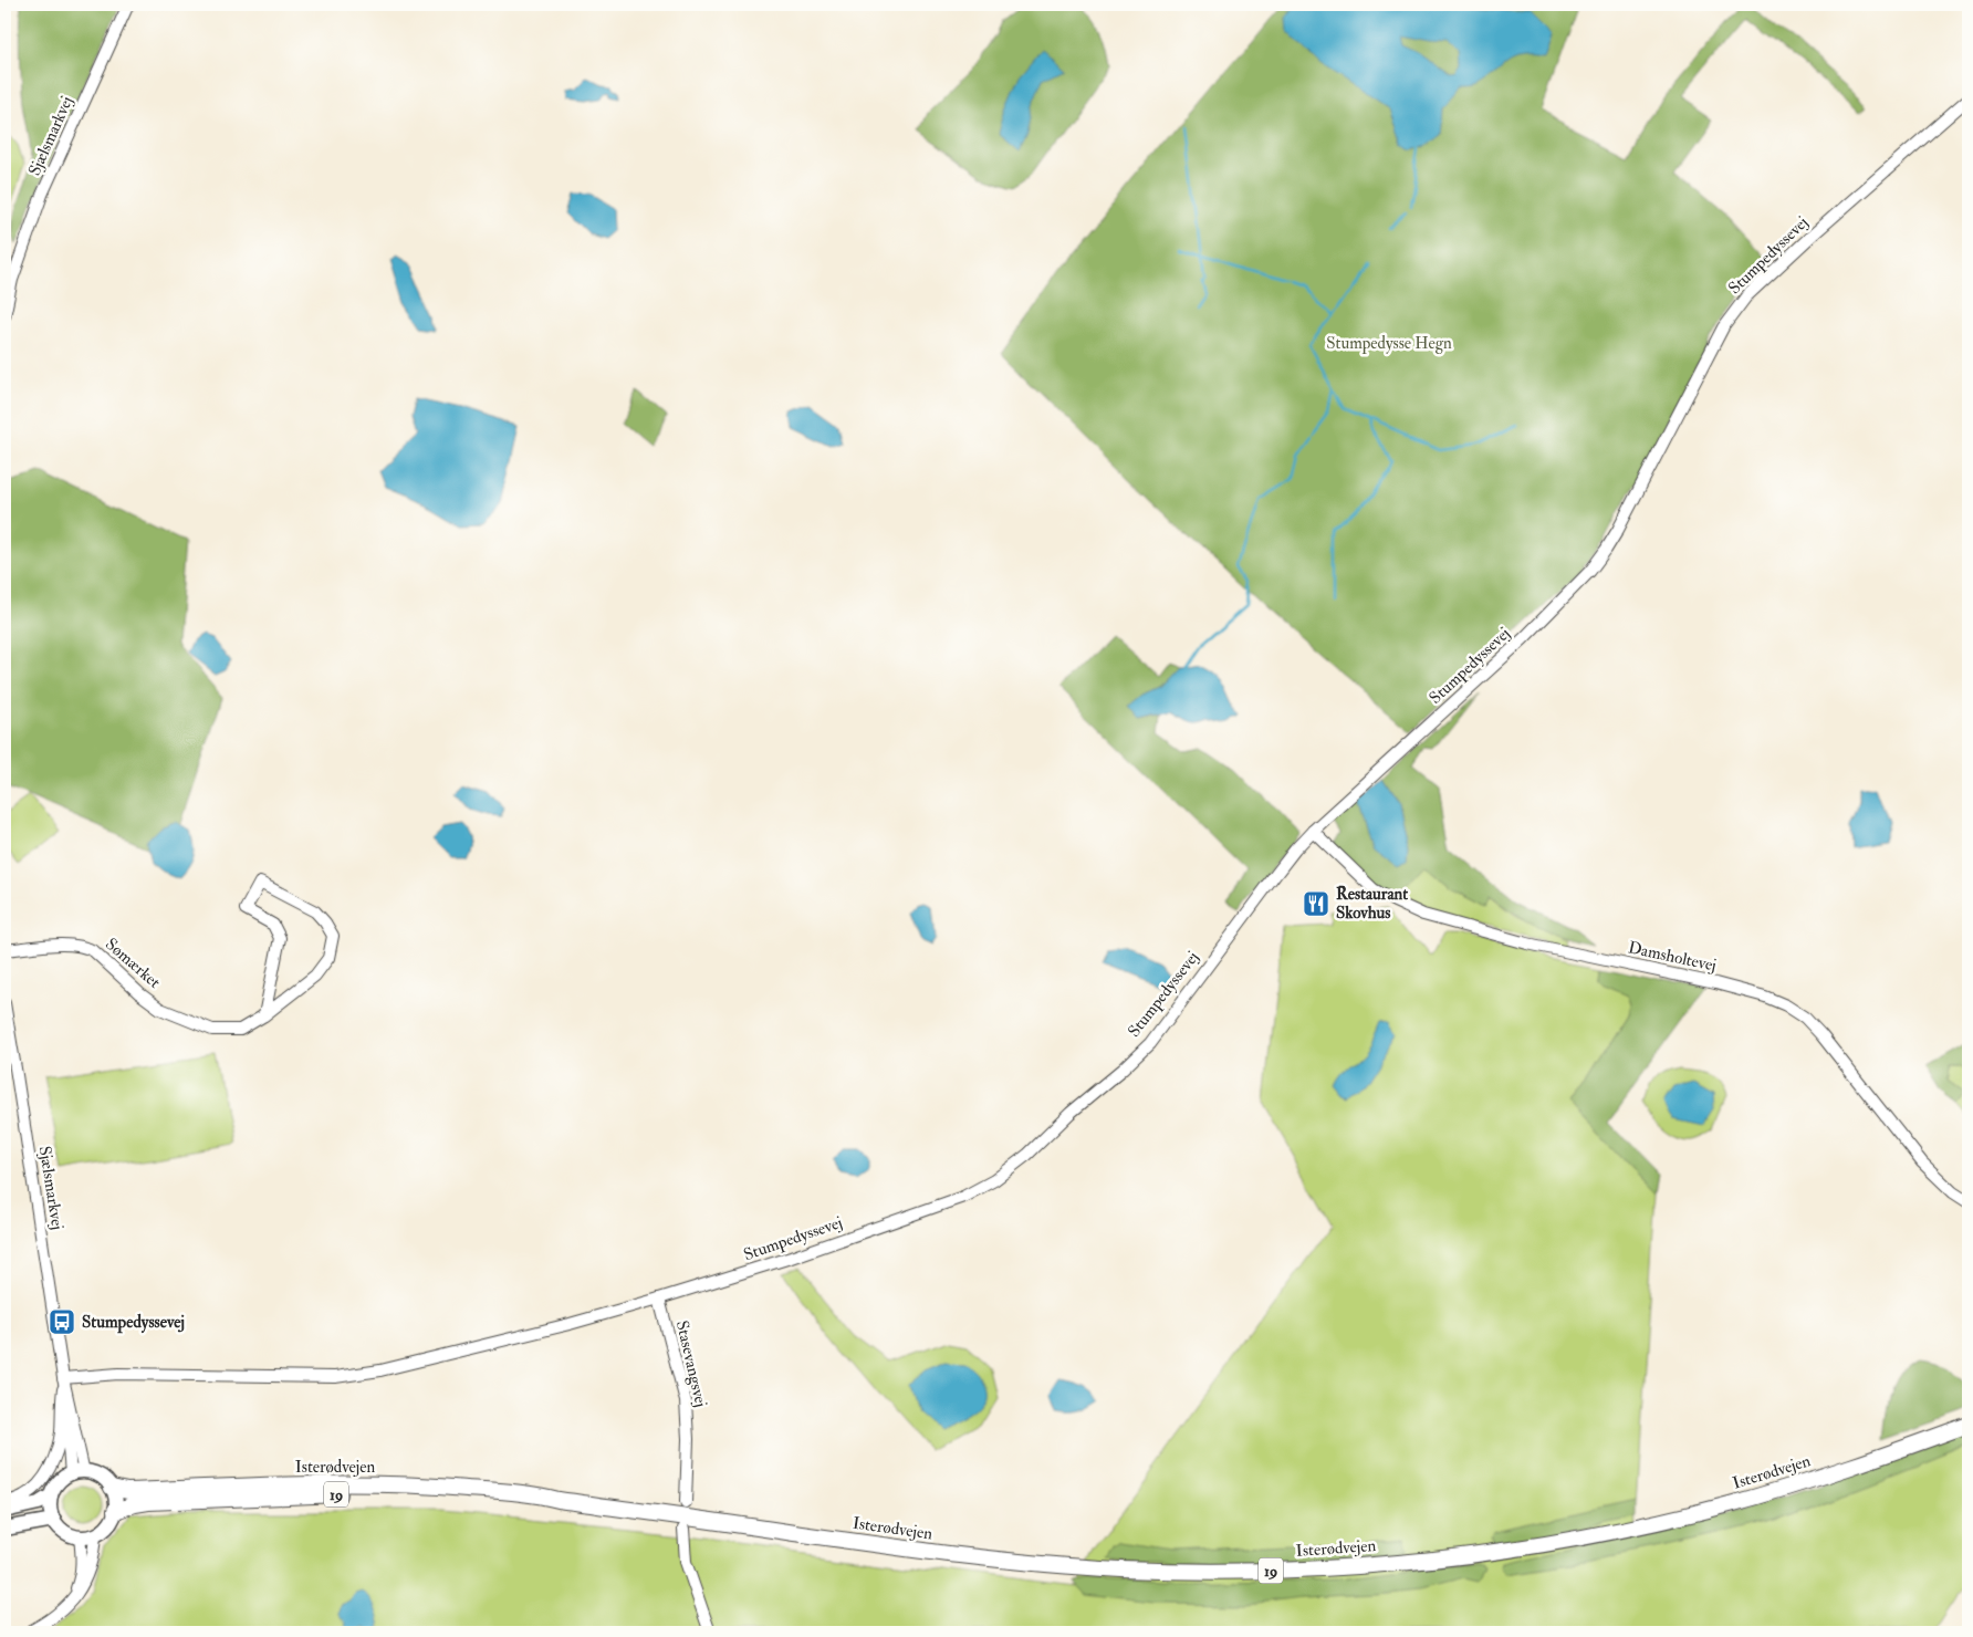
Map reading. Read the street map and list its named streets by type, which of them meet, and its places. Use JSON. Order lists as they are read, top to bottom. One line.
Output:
{"streets":{"highway":["Isterødvejen","19"],"street":["Sjælsmarkvej","Stumpedyssevej","Damsholtevej","Sømærket","Stasevangsvej"]},"crossings":[["Sjælsmarkvej","Stumpedyssevej"],["Sjælsmarkvej","Isterødvejen"],["Sjælsmarkvej","19"],["Stumpedyssevej","Damsholtevej"],["Stumpedyssevej","Stasevangsvej"],["Isterødvejen","19"]],"parks":["Stumpedysse Hegn"],"places":{"restaurant":["Restaurant Skovhus"],"bus stop":["Stumpedyssevej"]}}
